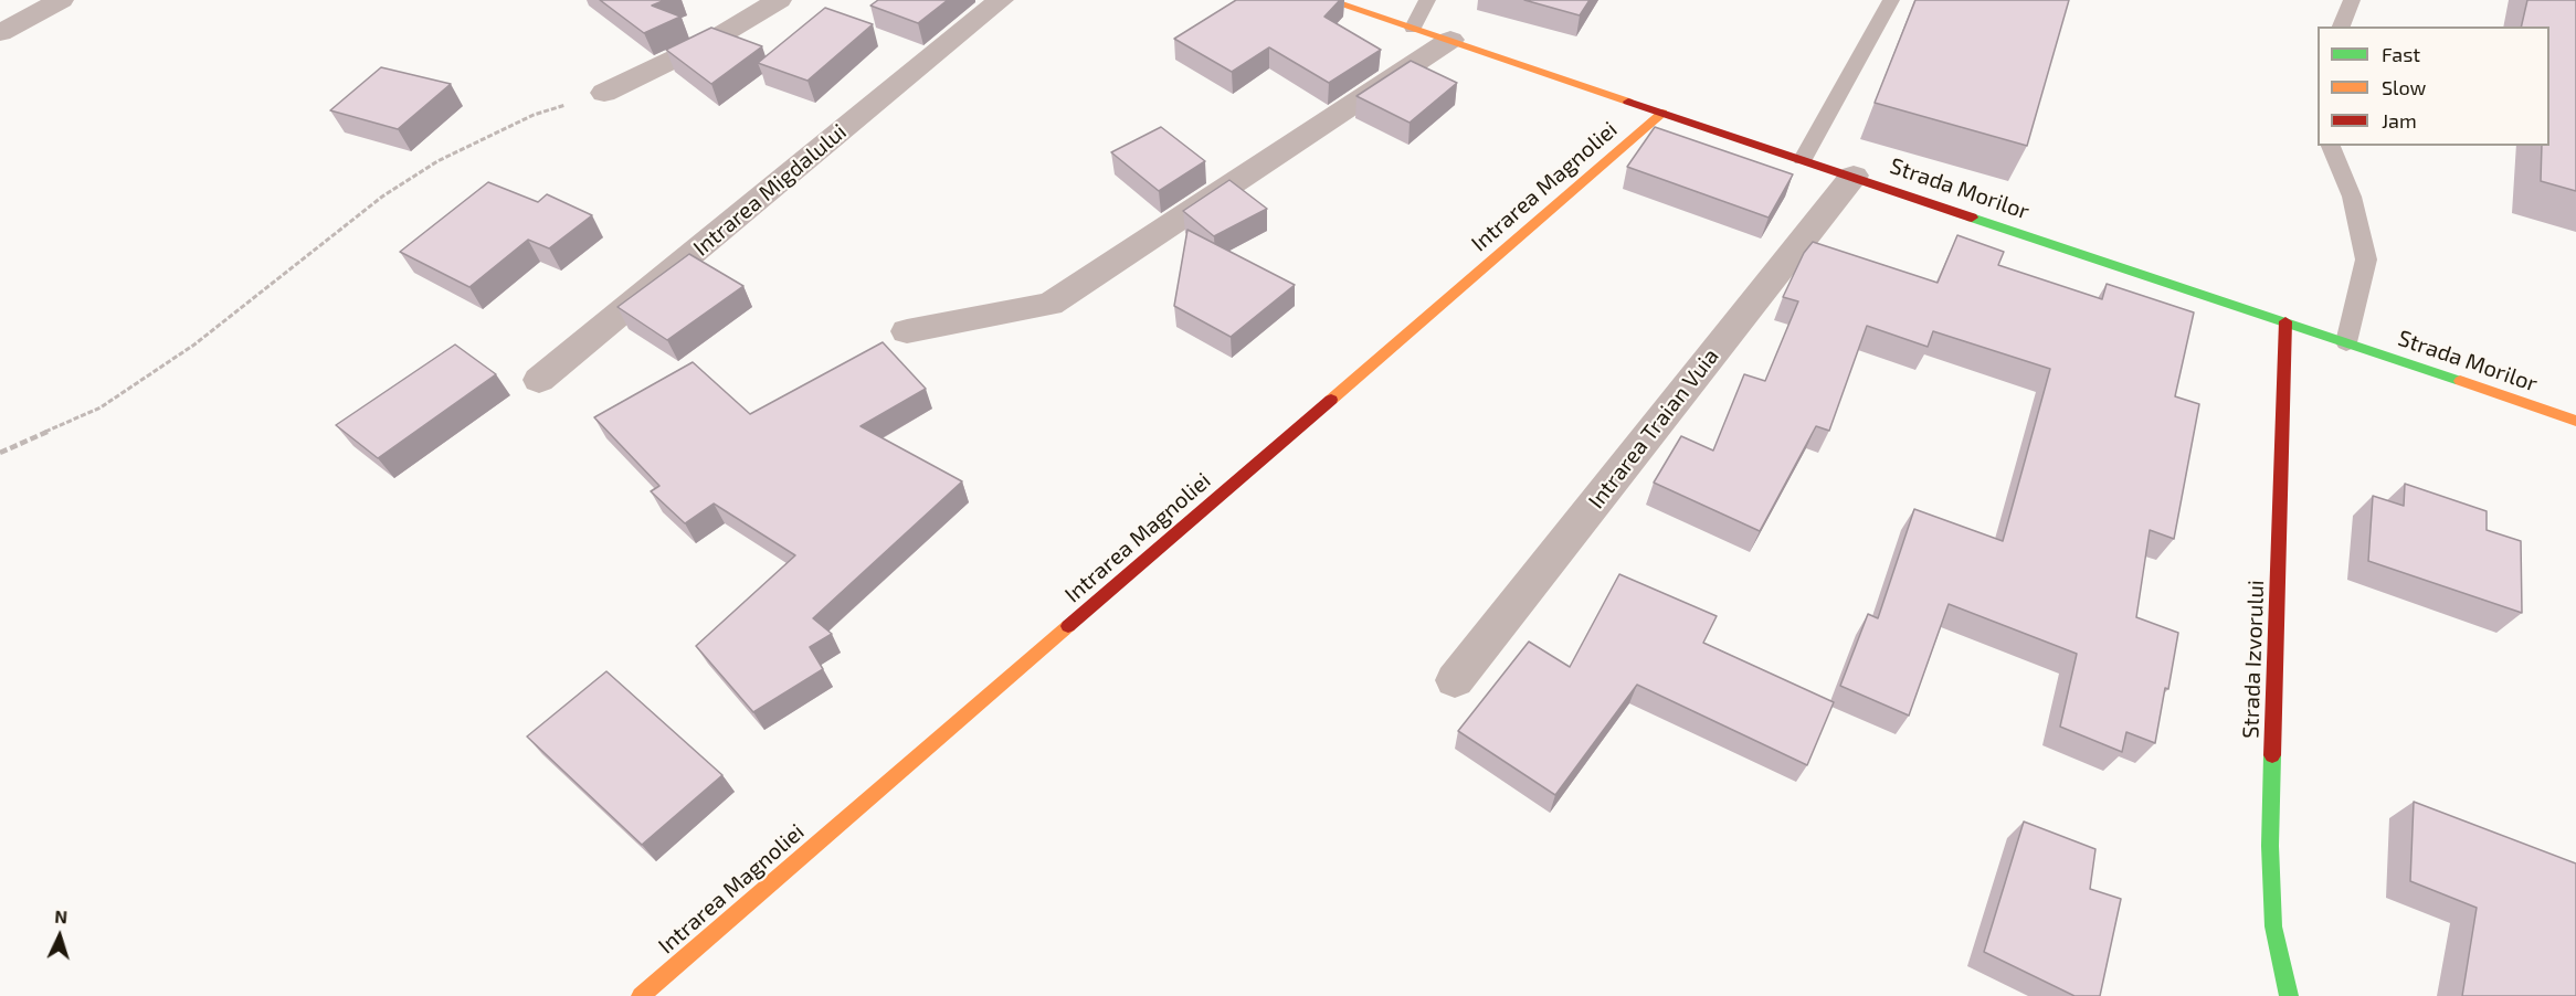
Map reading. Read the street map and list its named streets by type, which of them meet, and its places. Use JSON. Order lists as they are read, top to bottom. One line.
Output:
{"streets":{"street":["Intrarea Magnoliei","Strada Morilor","Intrarea Migdalului","Intrarea Traian Vuia","Strada Izvorului"]},"crossings":[["Intrarea Magnoliei","Strada Morilor"],["Strada Morilor","Intrarea Traian Vuia"],["Strada Morilor","Strada Izvorului"]],"legend":["Fast","Slow","Jam"],"north":"top"}
